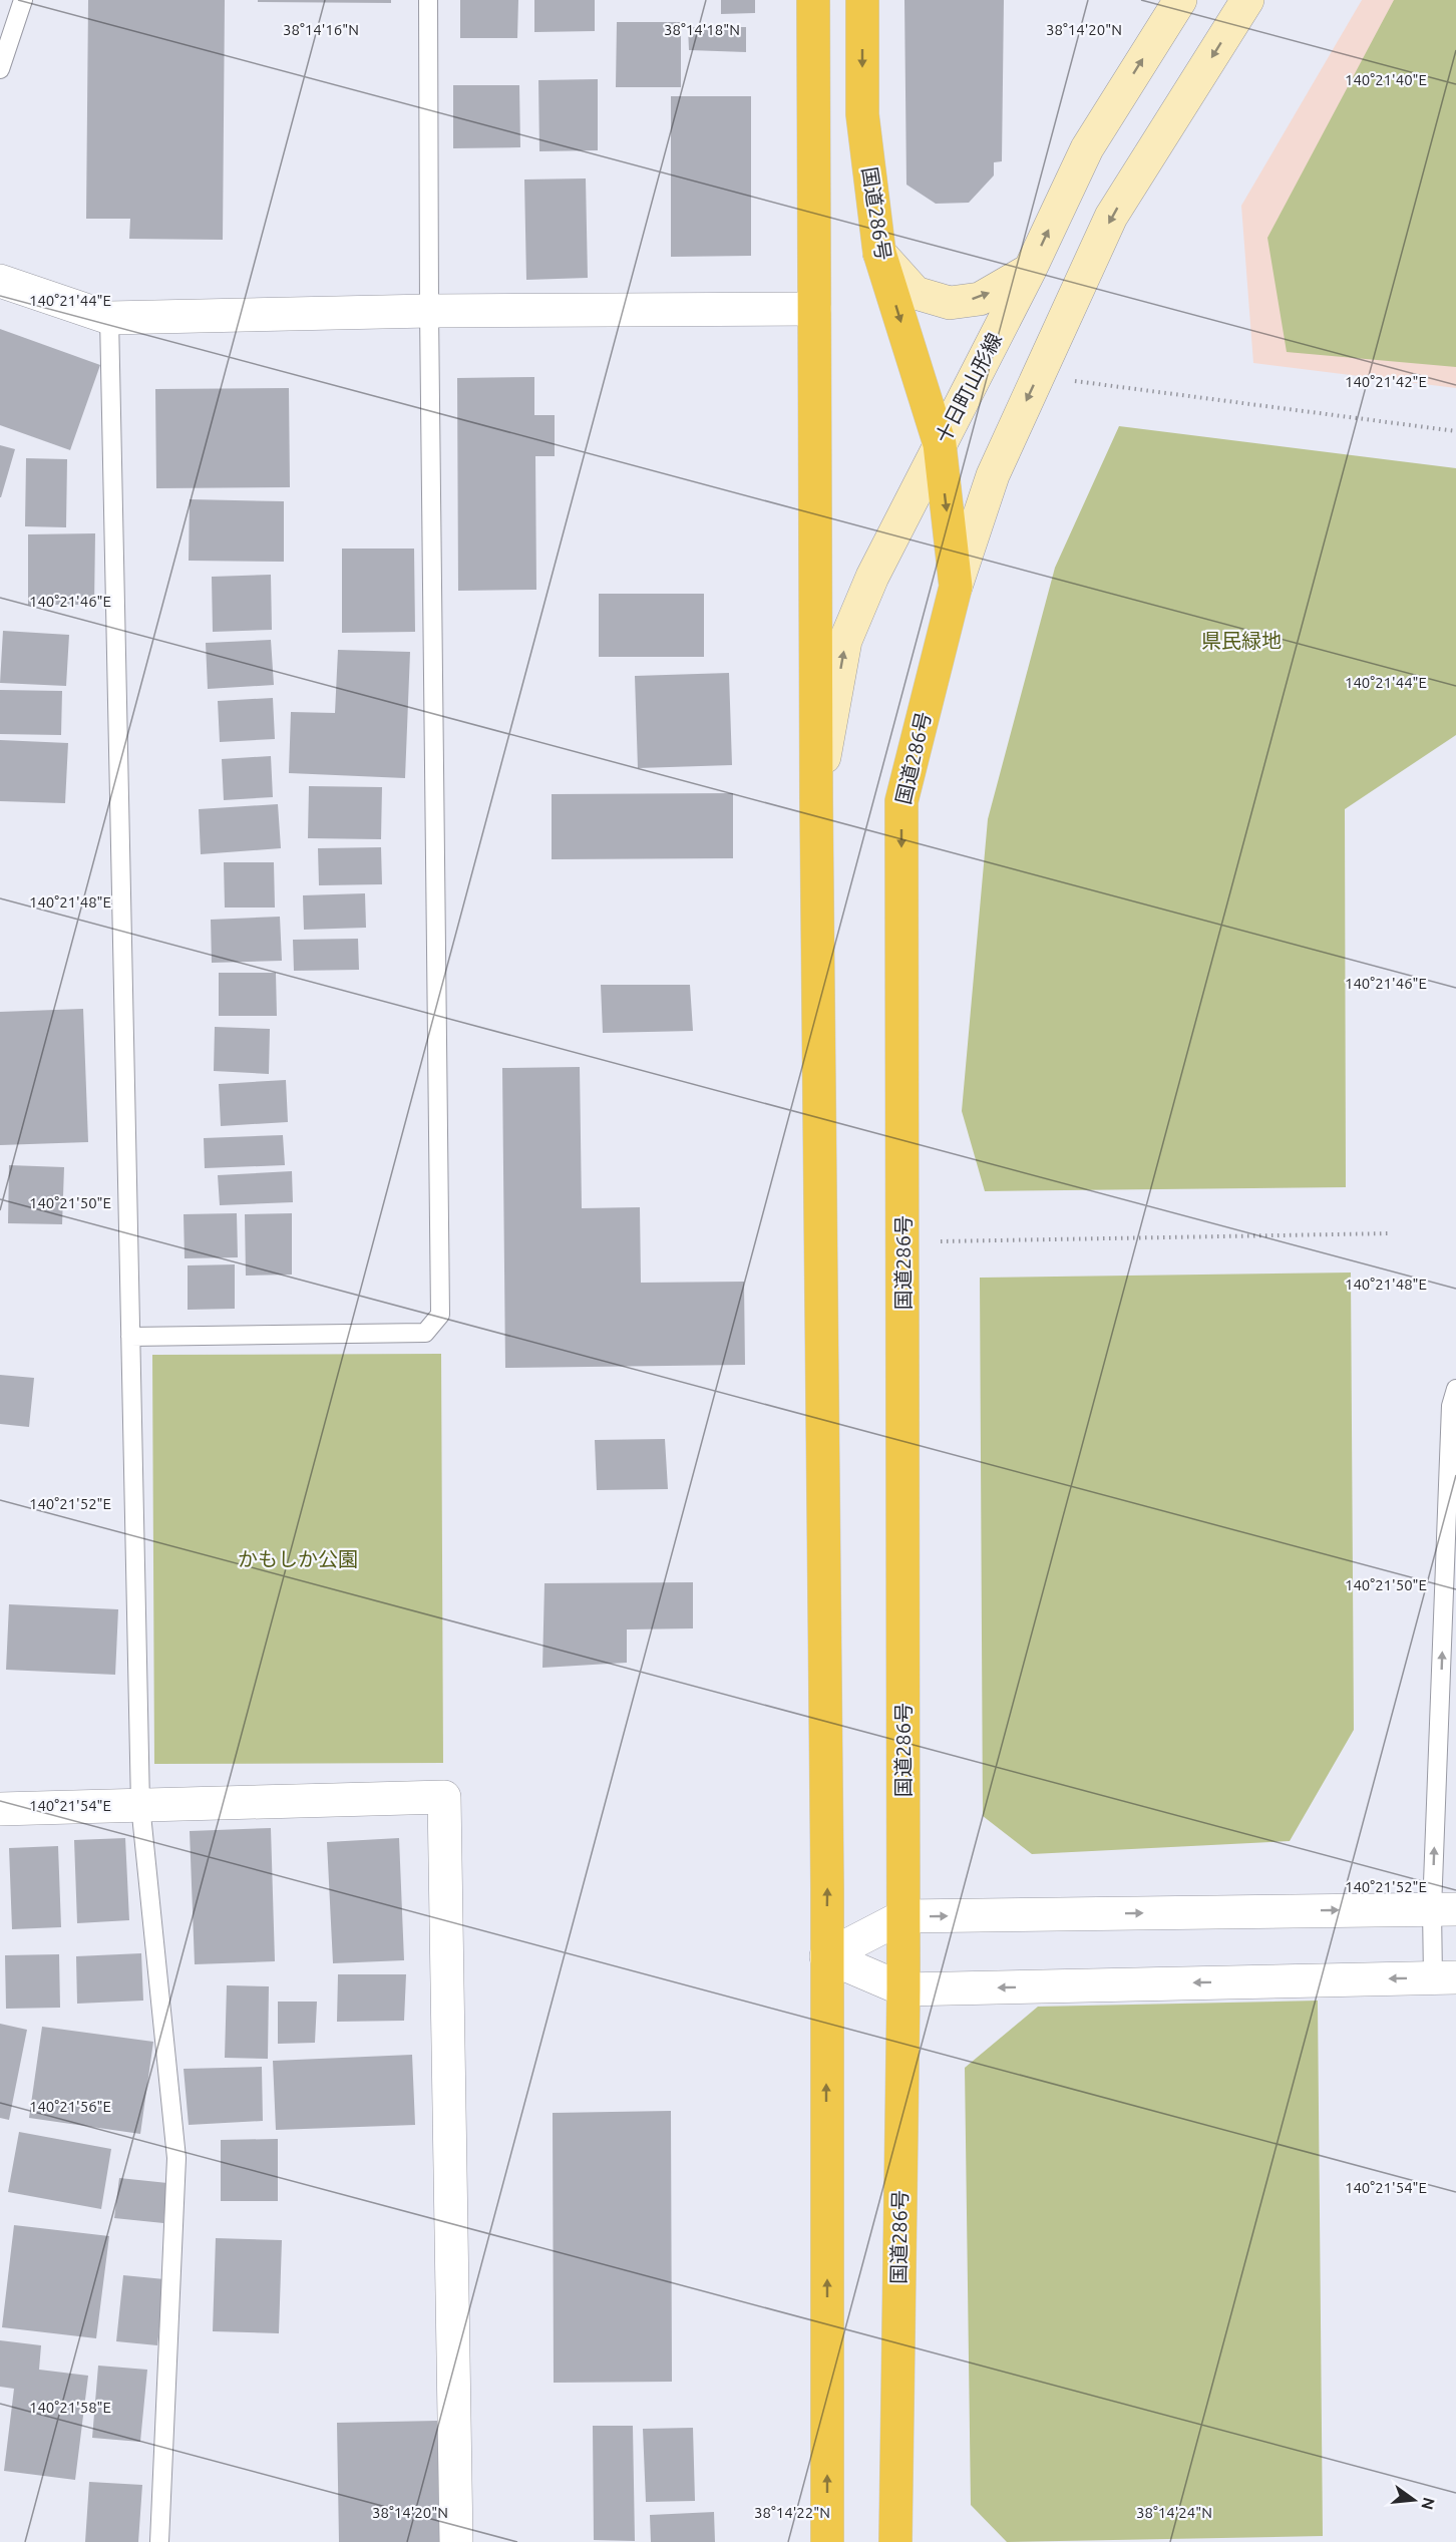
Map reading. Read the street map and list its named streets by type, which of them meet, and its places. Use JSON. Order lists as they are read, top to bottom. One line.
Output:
{"streets":{"highway":["国道286号"],"main road":["十日町山形線"]},"crossings":[["国道286号","十日町山形線"]],"parks":["県民緑地","かもしか公園"],"north":"right","coordinates":["38°14'16\"N","38°14'18\"N","38°14'20\"N","140°21'40\"E","140°21'44\"E","140°21'42\"E","140°21'46\"E","140°21'48\"E","140°21'50\"E","140°21'52\"E","140°21'54\"E","140°21'56\"E","140°21'58\"E","38°14'22\"N","38°14'24\"N"]}
